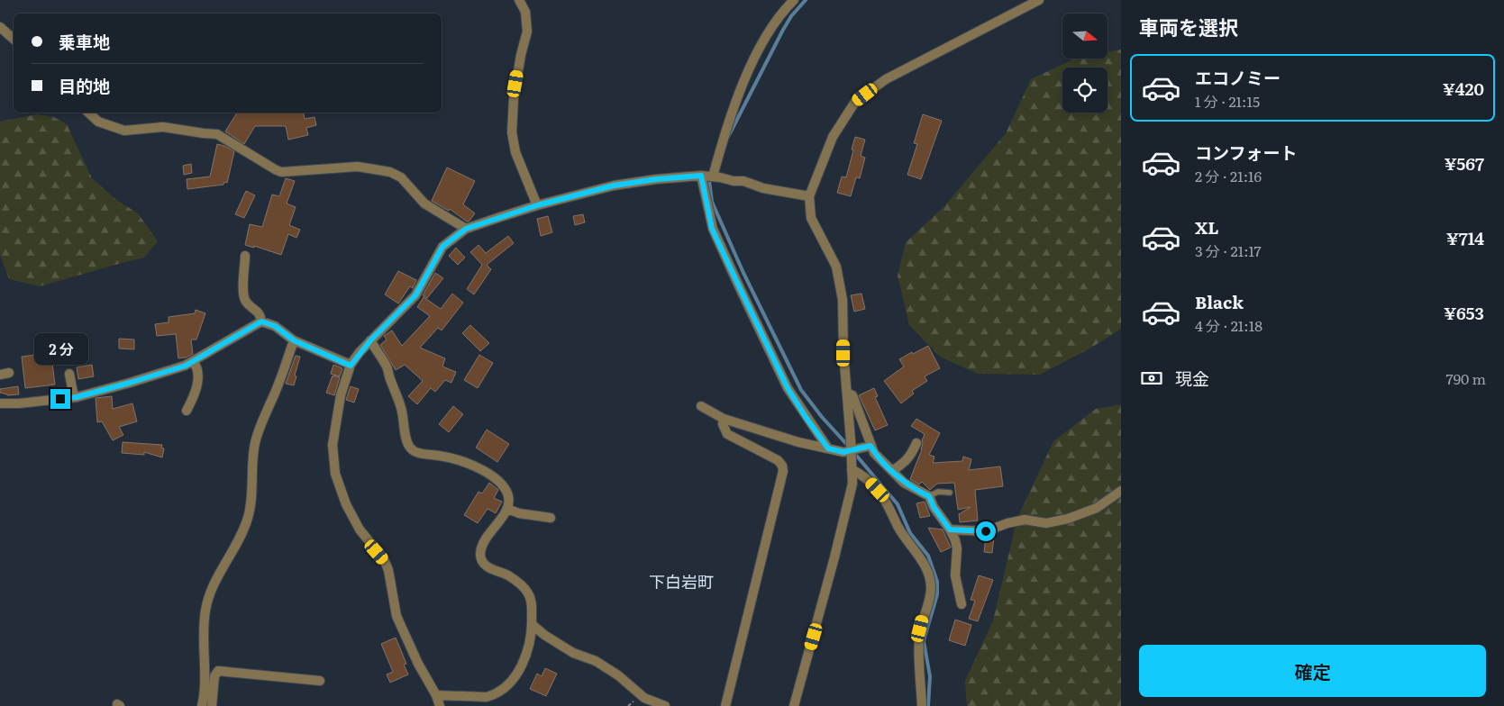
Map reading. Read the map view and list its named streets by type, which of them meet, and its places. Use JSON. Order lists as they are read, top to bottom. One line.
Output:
{"districts":["下白岩町"],"north":"right","page":{"heading":"車両を選択","banner":["乗車地","目的地"],"list":[{"name":"エコノミー","note":"1 分 · 21:15","value":"¥420"},{"name":"コンフォート","note":"2 分 · 21:16","value":"¥567"},{"name":"XL","note":"3 分 · 21:17","value":"¥714"},{"name":"Black","note":"4 分 · 21:18","value":"¥653"}],"bubble":"2 分","pay":["現金","790 m"],"buttons":"確定"}}
